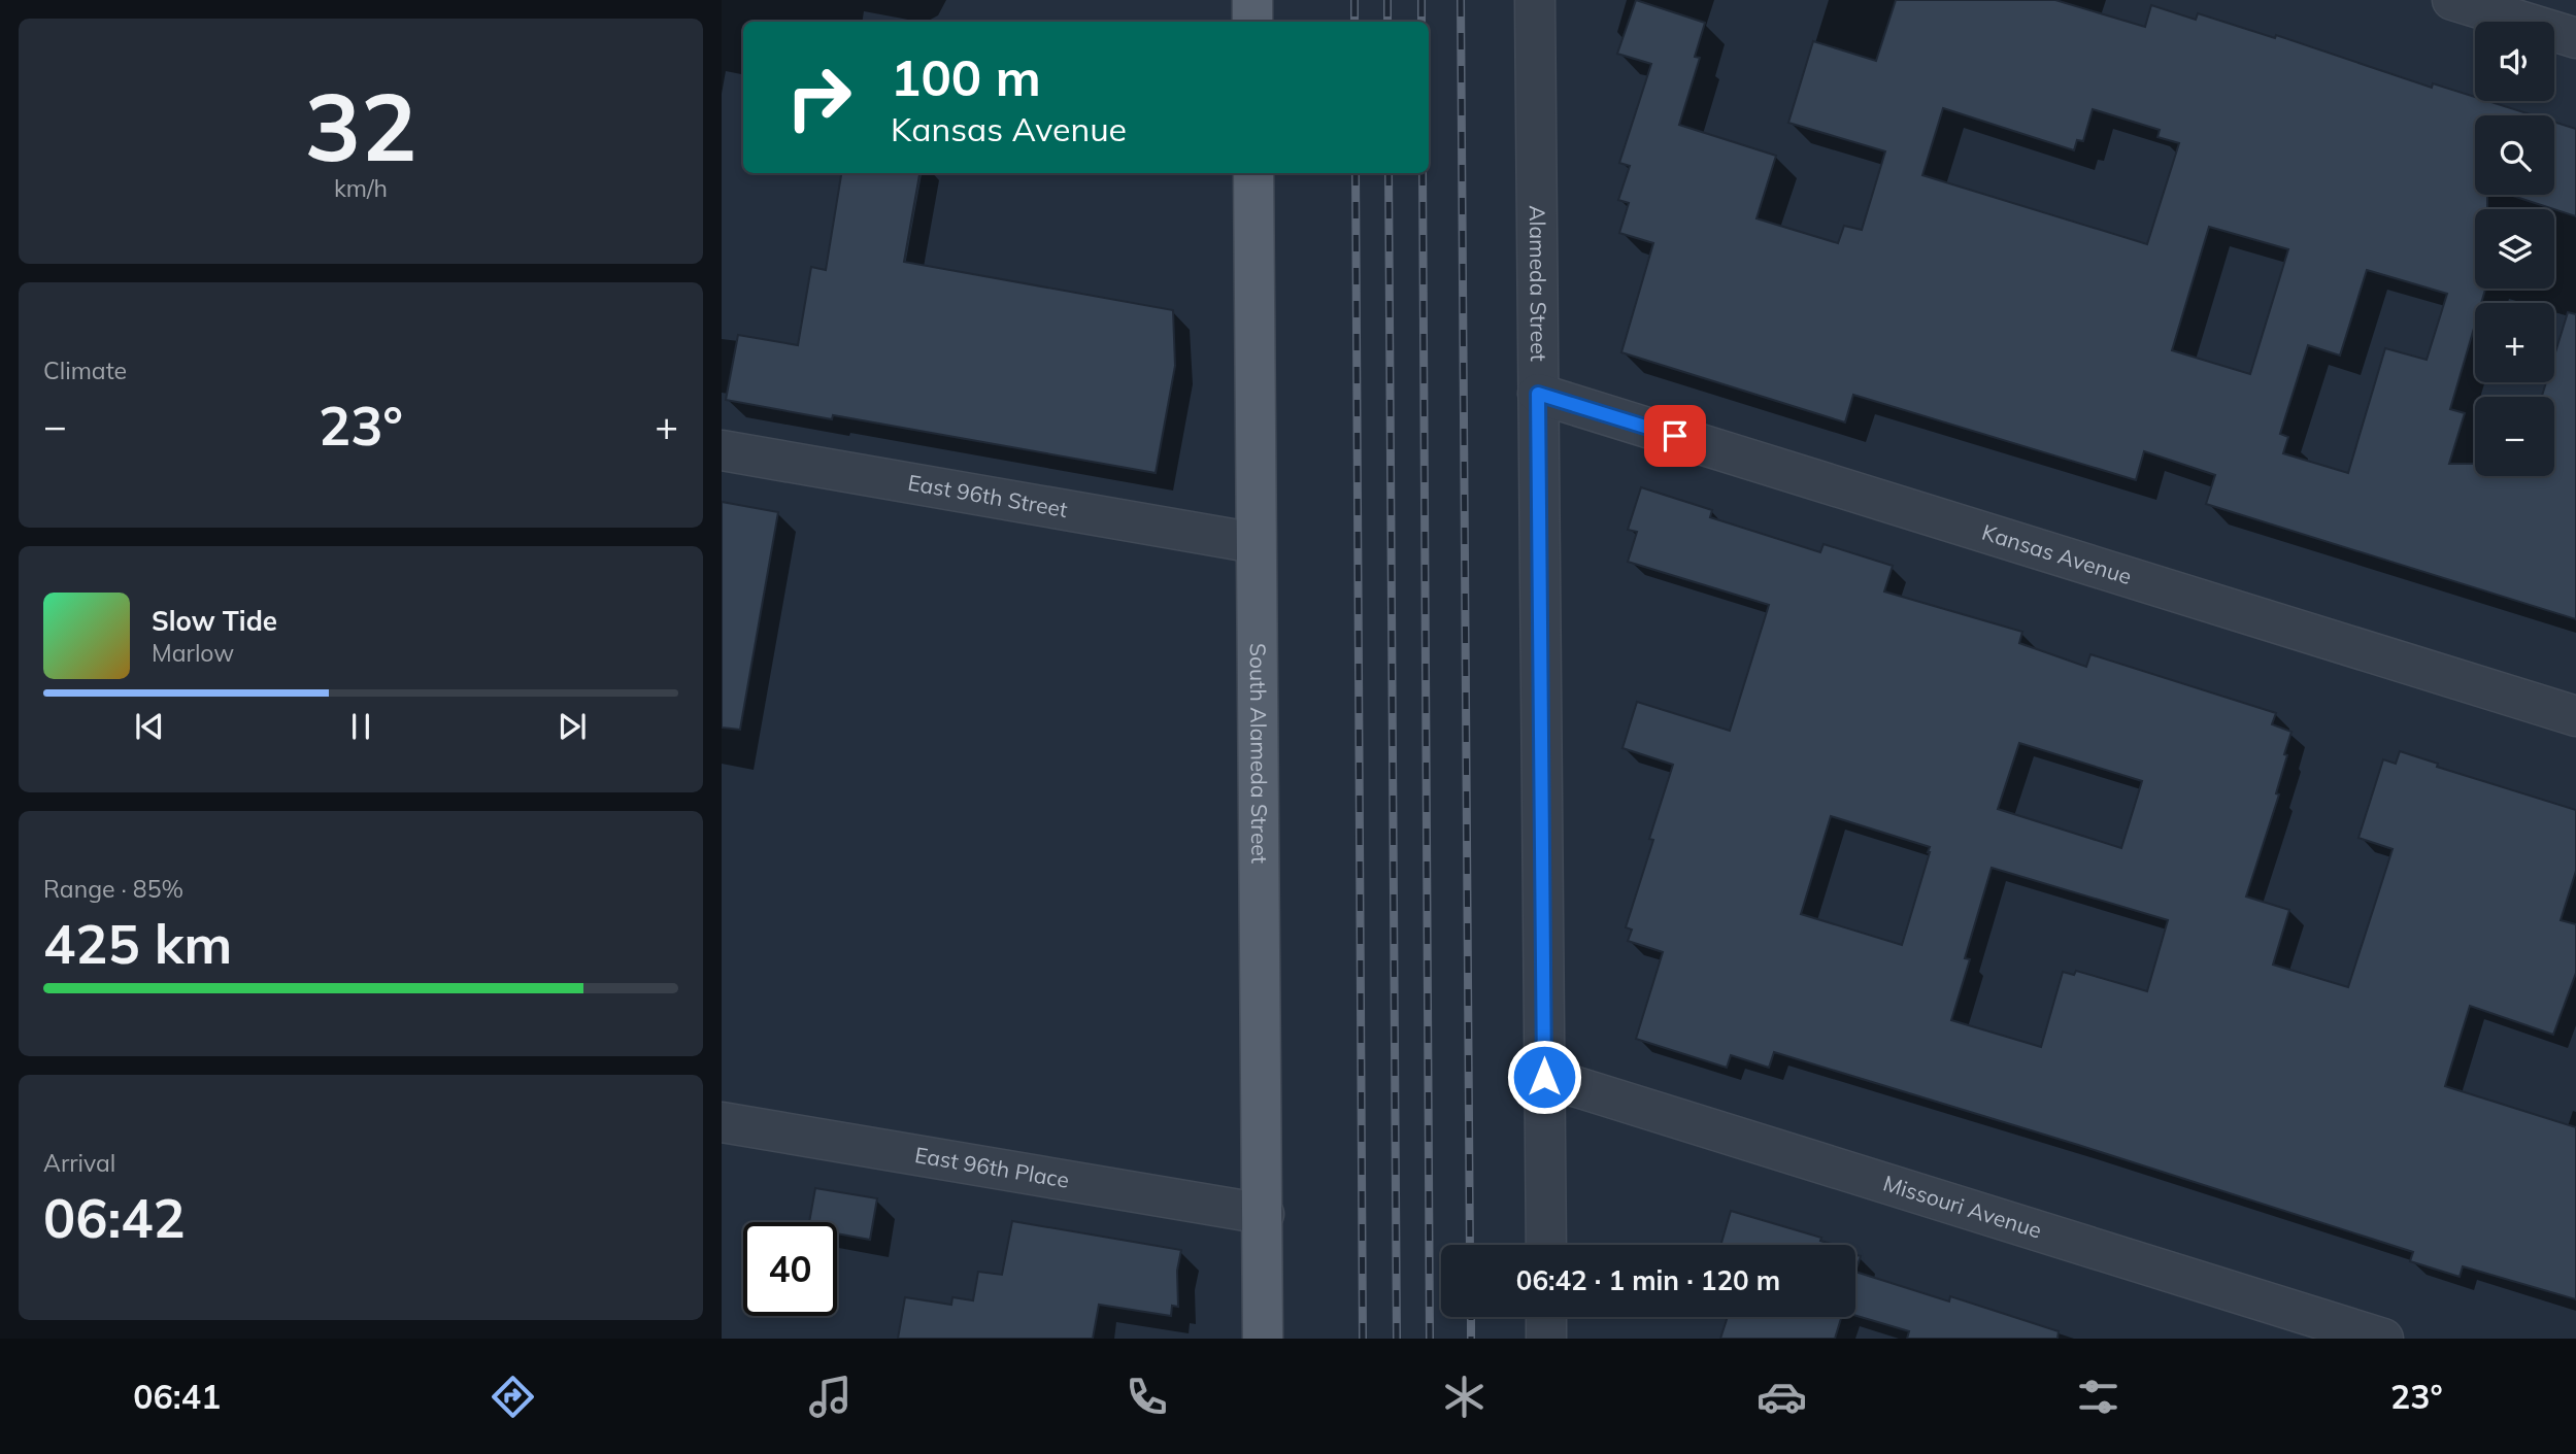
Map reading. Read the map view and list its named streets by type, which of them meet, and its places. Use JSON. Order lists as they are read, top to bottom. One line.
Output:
{"streets":{"main road":["South Alameda Street"],"street":["Alameda Street","East 96th Street","Kansas Avenue","East 96th Place","Missouri Avenue"]},"crossings":[["Alameda Street","Kansas Avenue"],["Alameda Street","Missouri Avenue"],["East 96th Street","South Alameda Street"],["South Alameda Street","East 96th Place"]],"page":{"tile":[["32","km/h"],"Climate",["Range · 85%","425 km"],["Arrival","06:42"]],"map_buttons":["+","−"],"turn":["100 m","Kansas Avenue"],"heat":["−","23°","+"],"song":["Slow Tide","Marlow"],"limit":"40","trip":"06:42 · 1 min · 120 m","tabs":["06:41","23°"]}}
